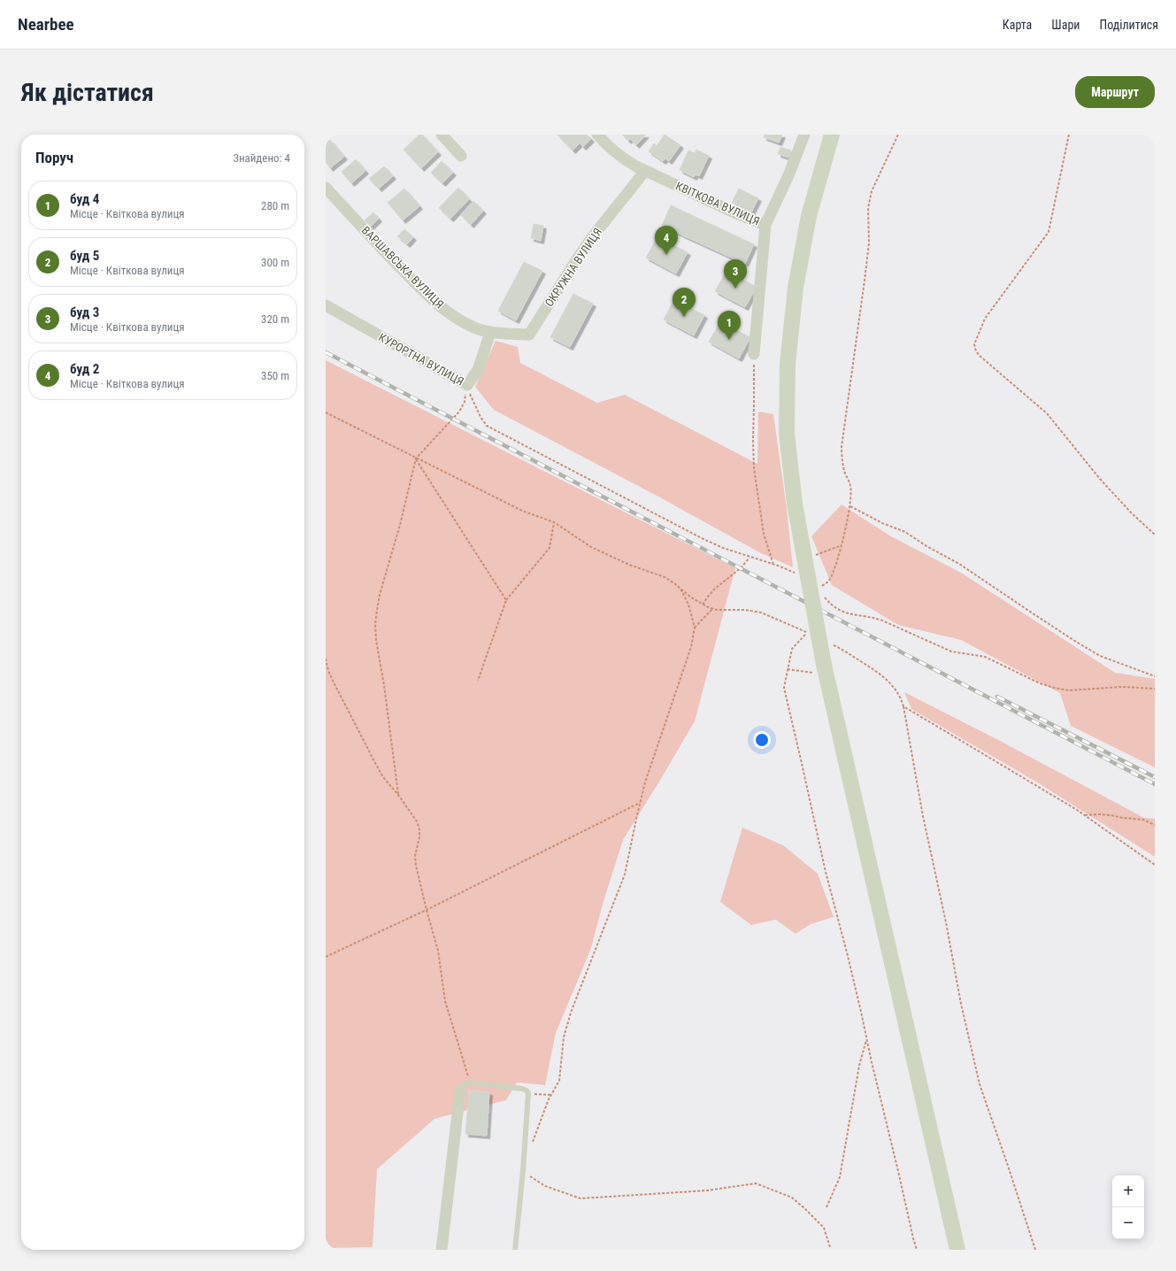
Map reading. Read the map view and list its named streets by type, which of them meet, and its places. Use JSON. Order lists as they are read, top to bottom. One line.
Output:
{"streets":{"street":["КВІТКОВА ВУЛИЦЯ","ВАРШАВСЬКА ВУЛИЦЯ","ОКРУЖНА ВУЛИЦЯ","КУРОРТНА ВУЛИЦЯ"]},"crossings":[["КВІТКОВА ВУЛИЦЯ","ОКРУЖНА ВУЛИЦЯ"],["ВАРШАВСЬКА ВУЛИЦЯ","ОКРУЖНА ВУЛИЦЯ"],["ВАРШАВСЬКА ВУЛИЦЯ","КУРОРТНА ВУЛИЦЯ"],["ОКРУЖНА ВУЛИЦЯ","КУРОРТНА ВУЛИЦЯ"]],"page":{"header":"Nearbee","nav":["Карта","Шари","Поділитися"],"buttons":"Маршрут","title":"Як дістатися","heading":["Поруч","Знайдено: 4"],"list":[{"mark":"1","name":"буд 4","note":"Місце · Квіткова вулиця","value":"280 m"},{"mark":"2","name":"буд 5","note":"Місце · Квіткова вулиця","value":"300 m"},{"mark":"3","name":"буд 3","note":"Місце · Квіткова вулиця","value":"320 m"},{"mark":"4","name":"буд 2","note":"Місце · Квіткова вулиця","value":"350 m"}],"pins":["4","3","2","1"],"map_buttons":["+","−"]}}
